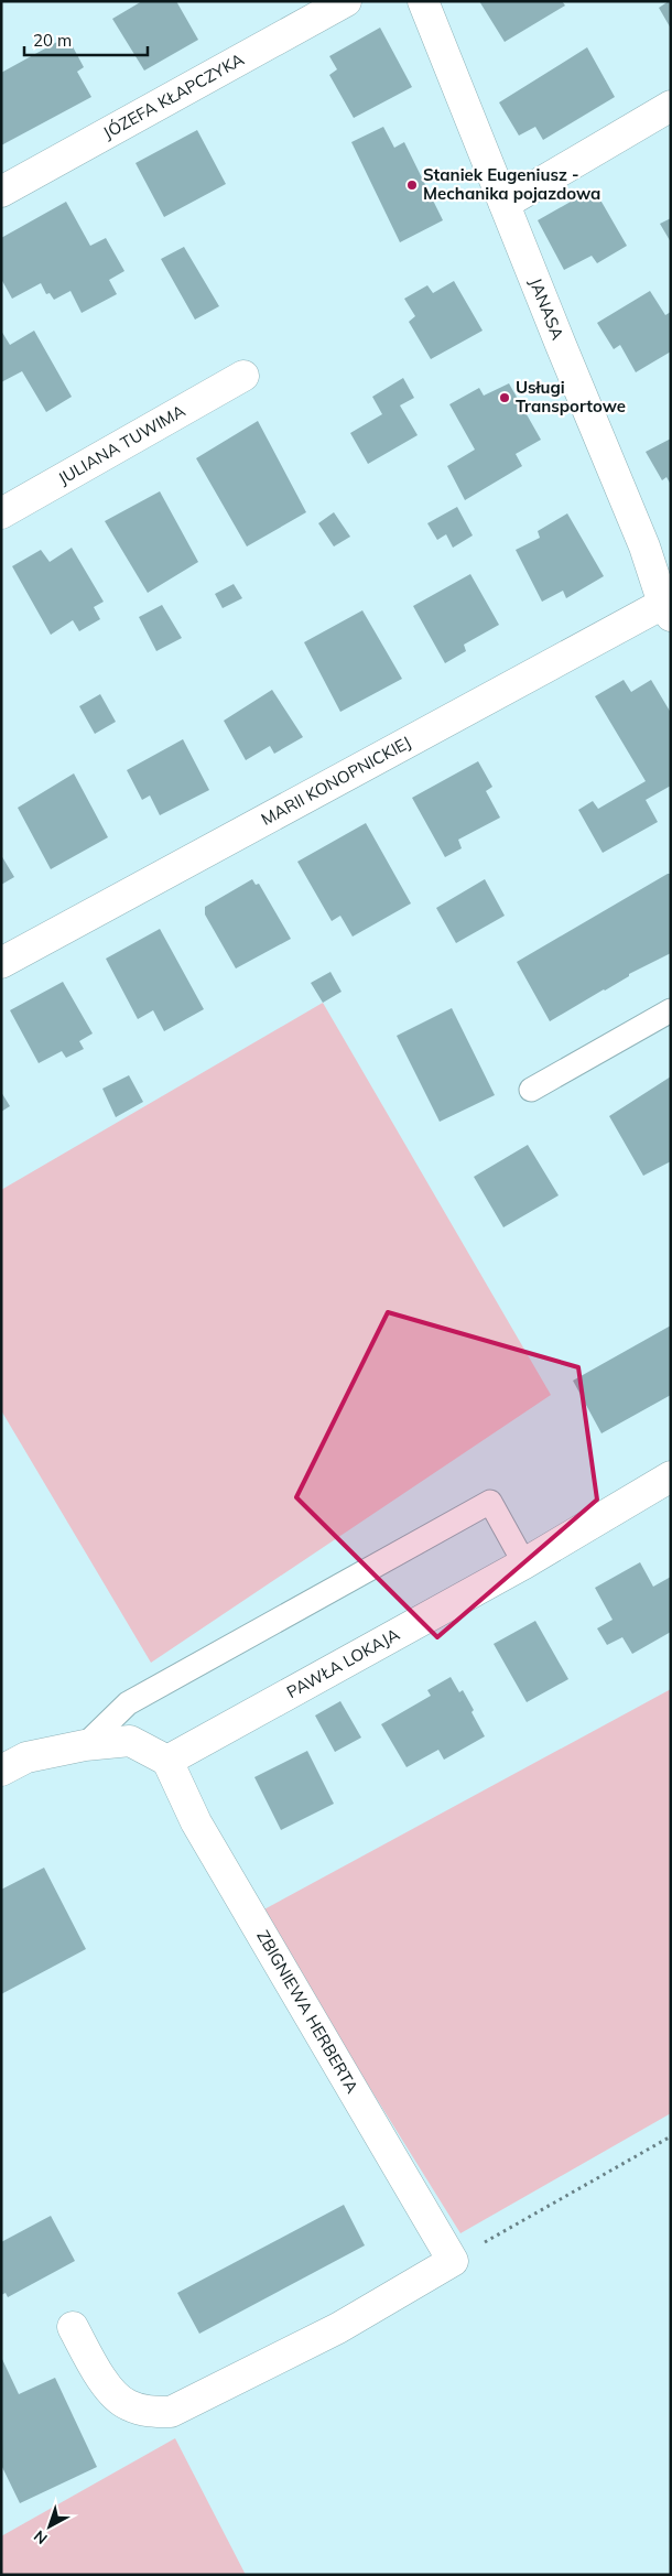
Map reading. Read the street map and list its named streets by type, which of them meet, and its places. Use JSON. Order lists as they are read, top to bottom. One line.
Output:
{"streets":{"street":["JÓZEFA KŁAPCZYKA","JANASA","JULIANA TUWIMA","MARII KONOPNICKIEJ","PAWŁA LOKAJA","ZBIGNIEWA HERBERTA"]},"crossings":[["JANASA","MARII KONOPNICKIEJ"],["PAWŁA LOKAJA","ZBIGNIEWA HERBERTA"]],"places":["Staniek Eugeniusz - Mechanika pojazdowa","Usługi Transportowe"],"scale_bar":"20 m","north":"bottom left"}
